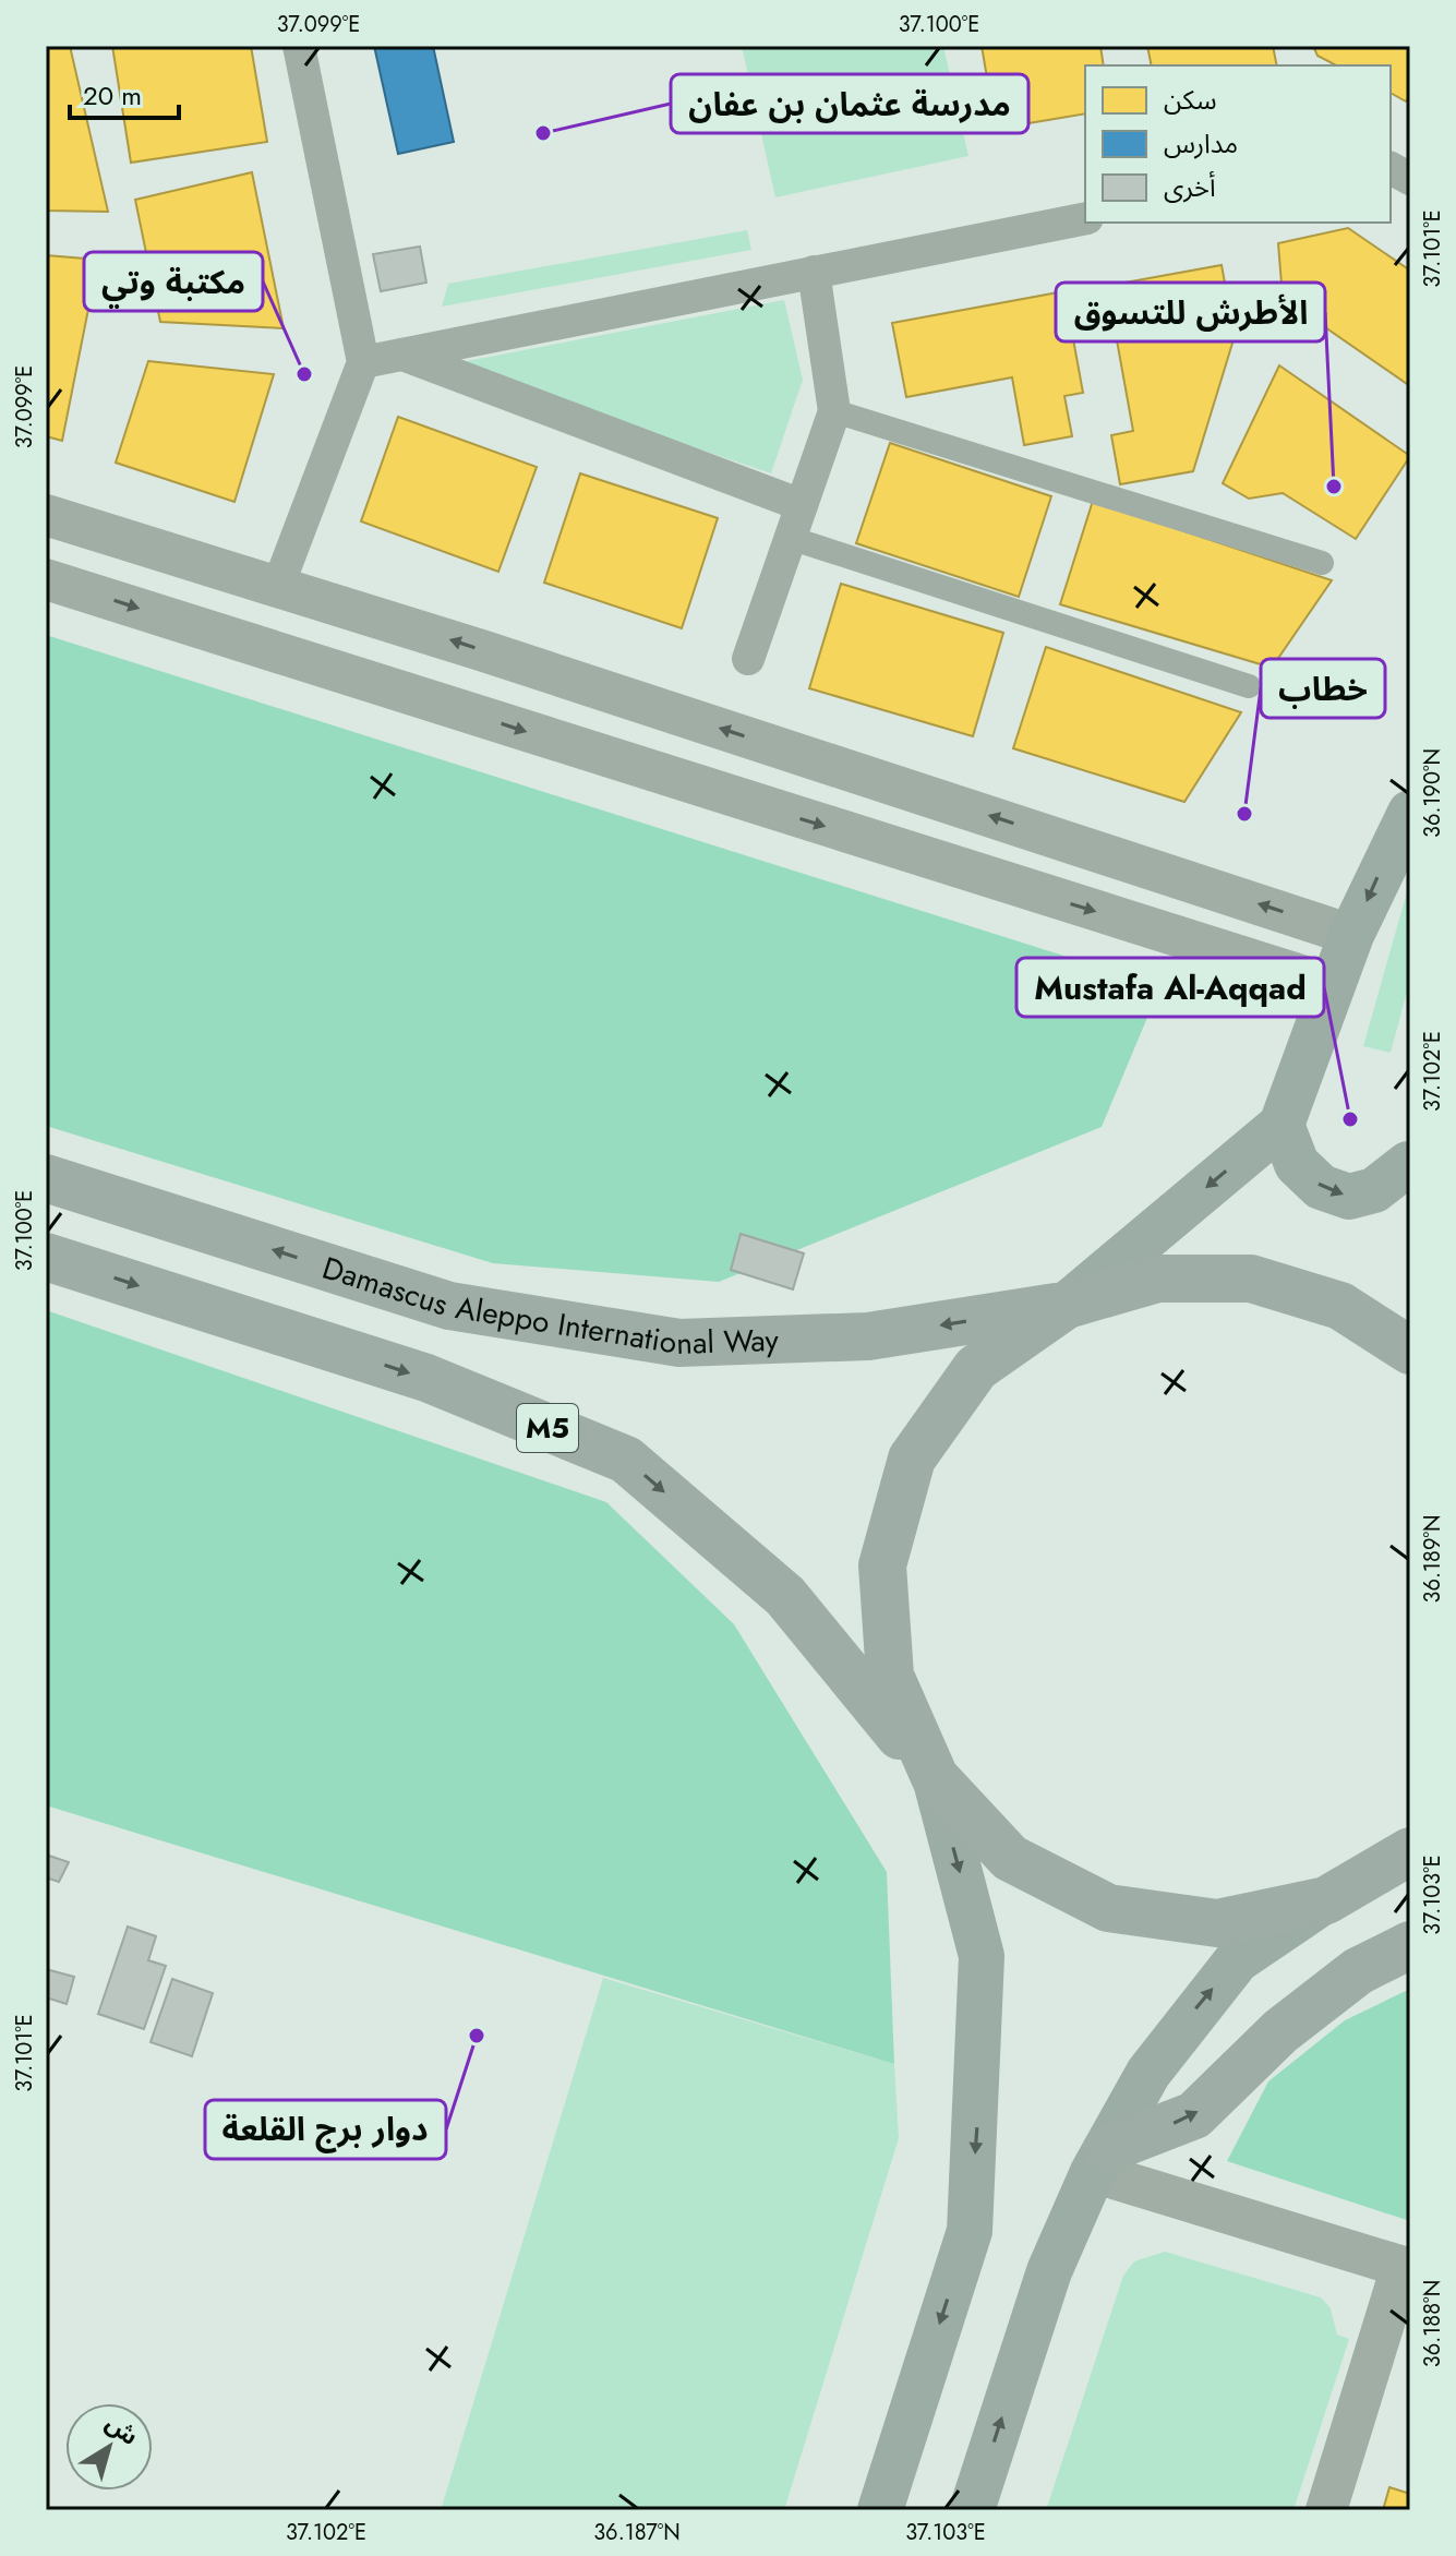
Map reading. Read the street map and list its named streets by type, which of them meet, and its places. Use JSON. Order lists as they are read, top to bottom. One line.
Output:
{"streets":{"highway":["Damascus Aleppo International Way","M5"]},"one_way":["Damascus Aleppo International Way"],"places":["مدرسة عثمان بن عفان","مكتبة وتي","الأطرش للتسوق","خطاب","Mustafa Al-Aqqad","دوار برج القلعة"],"legend":["سكن","مدارس","أخرى"],"scale_bar":"20 m","north":"top right","coordinates":["37.099°E","37.100°E","37.101°E","36.190°N","37.102°E","36.189°N","37.103°E","36.188°N","36.187°N"]}
